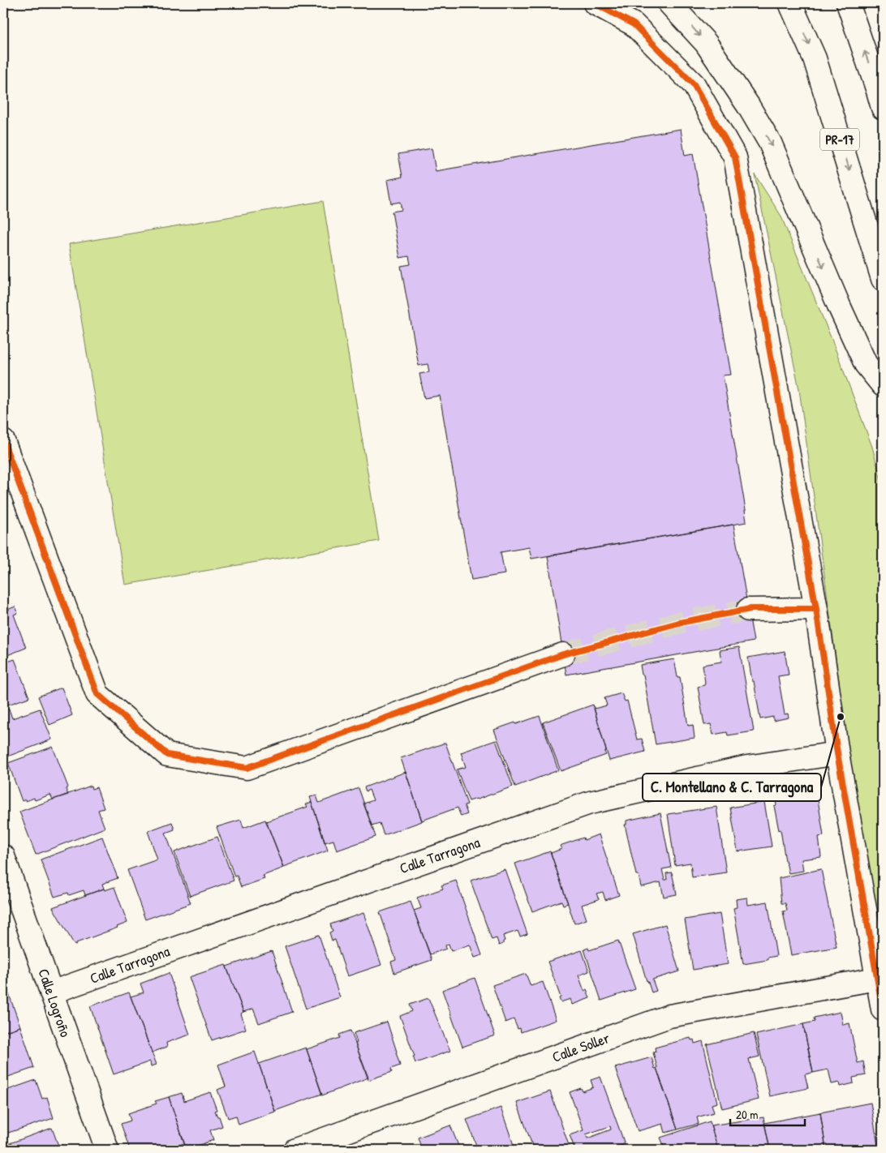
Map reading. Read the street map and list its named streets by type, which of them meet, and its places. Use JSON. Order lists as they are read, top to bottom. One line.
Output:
{"streets":{"main road":["PR-17","Calle Tarragona","Calle Logroño","Calle Soller"]},"crossings":[["Calle Tarragona","Calle Logroño"]],"places":["C. Montellano & C. Tarragona"],"scale_bar":"20 m"}
